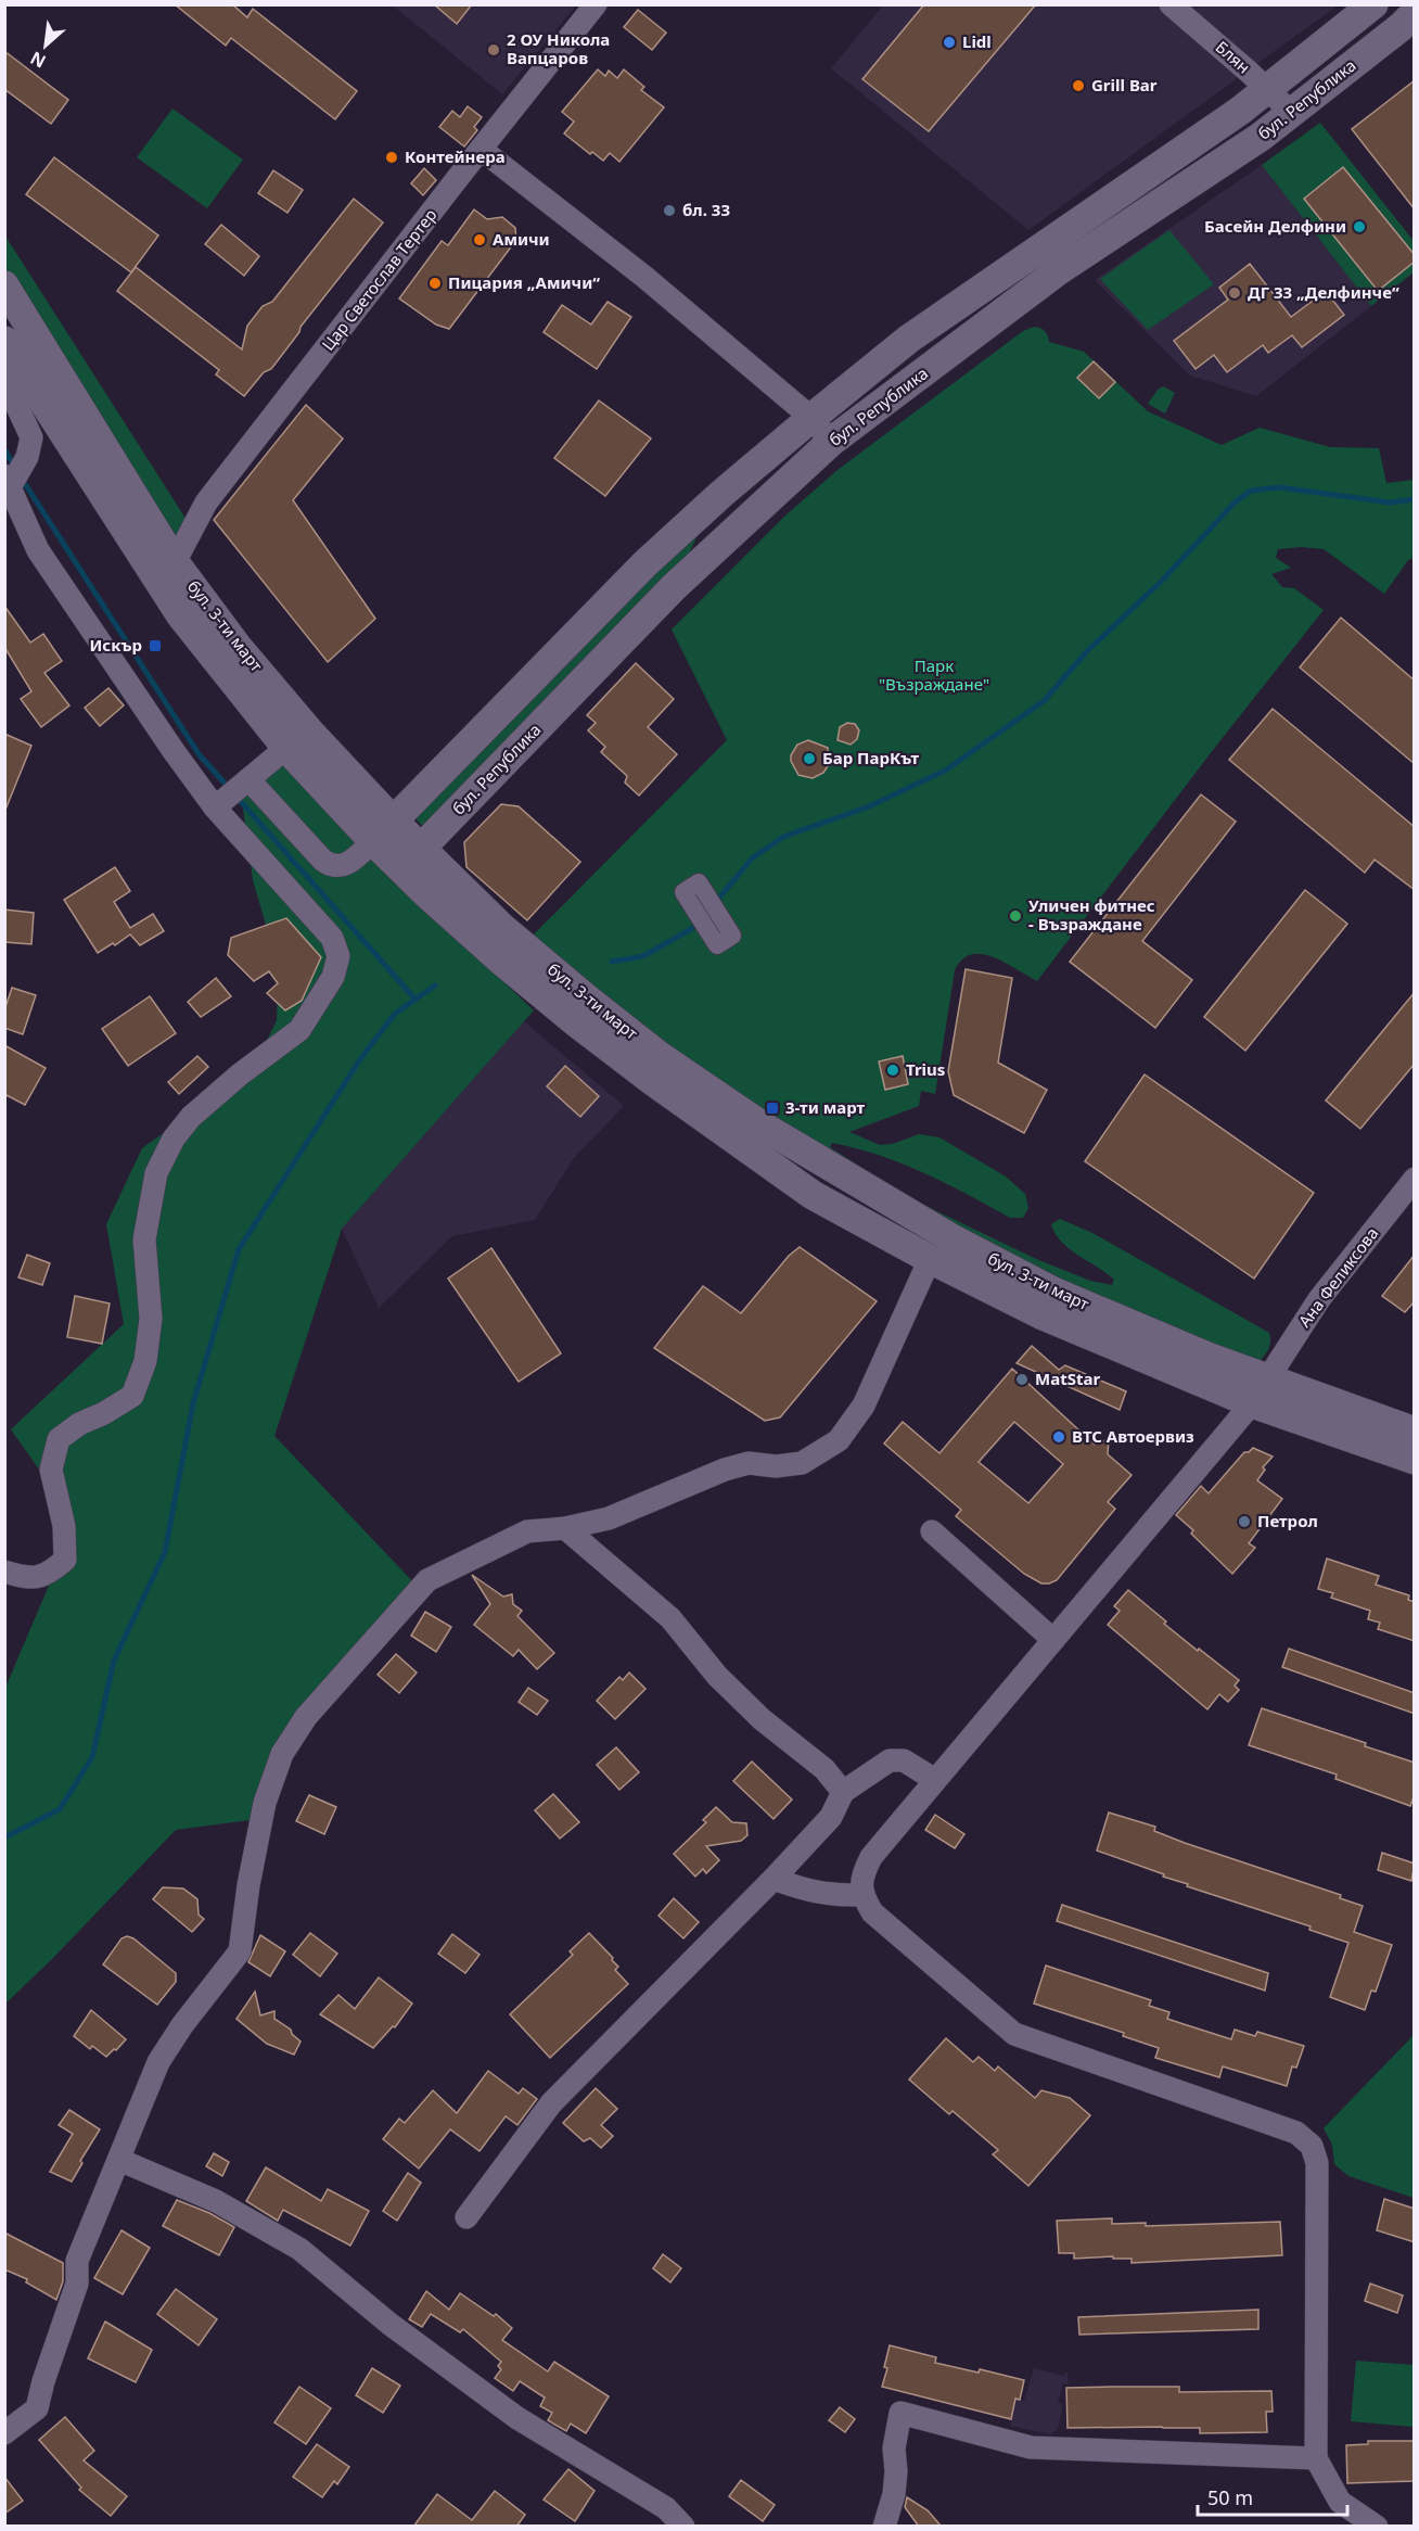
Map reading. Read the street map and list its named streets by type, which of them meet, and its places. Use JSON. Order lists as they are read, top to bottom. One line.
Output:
{"streets":{"street":["Блян","бул. Република","Цар Светослав Тертер","бул. 3-ти март","Ана Феликсова"]},"crossings":[["Блян","бул. Република"],["бул. Република","бул. 3-ти март"],["Цар Светослав Тертер","бул. 3-ти март"],["бул. 3-ти март","Ана Феликсова"]],"parks":["Парк \"Възраждане\""],"places":{"other":["Lidl","2 ОУ Никола Вапцаров","Grill Bar","Контейнера","бл. 33","Басейн Делфини","Амичи","Пицария „Амичи“","ДГ 33 „Делфинче“","Бар ПарКът","Уличен фитнес - Възраждане","Trius","MatStar","ВТС Автоервиз","Петрол"],"transit":["Искър","3-ти март"]},"scale_bar":"50 m","north":"bottom left"}
